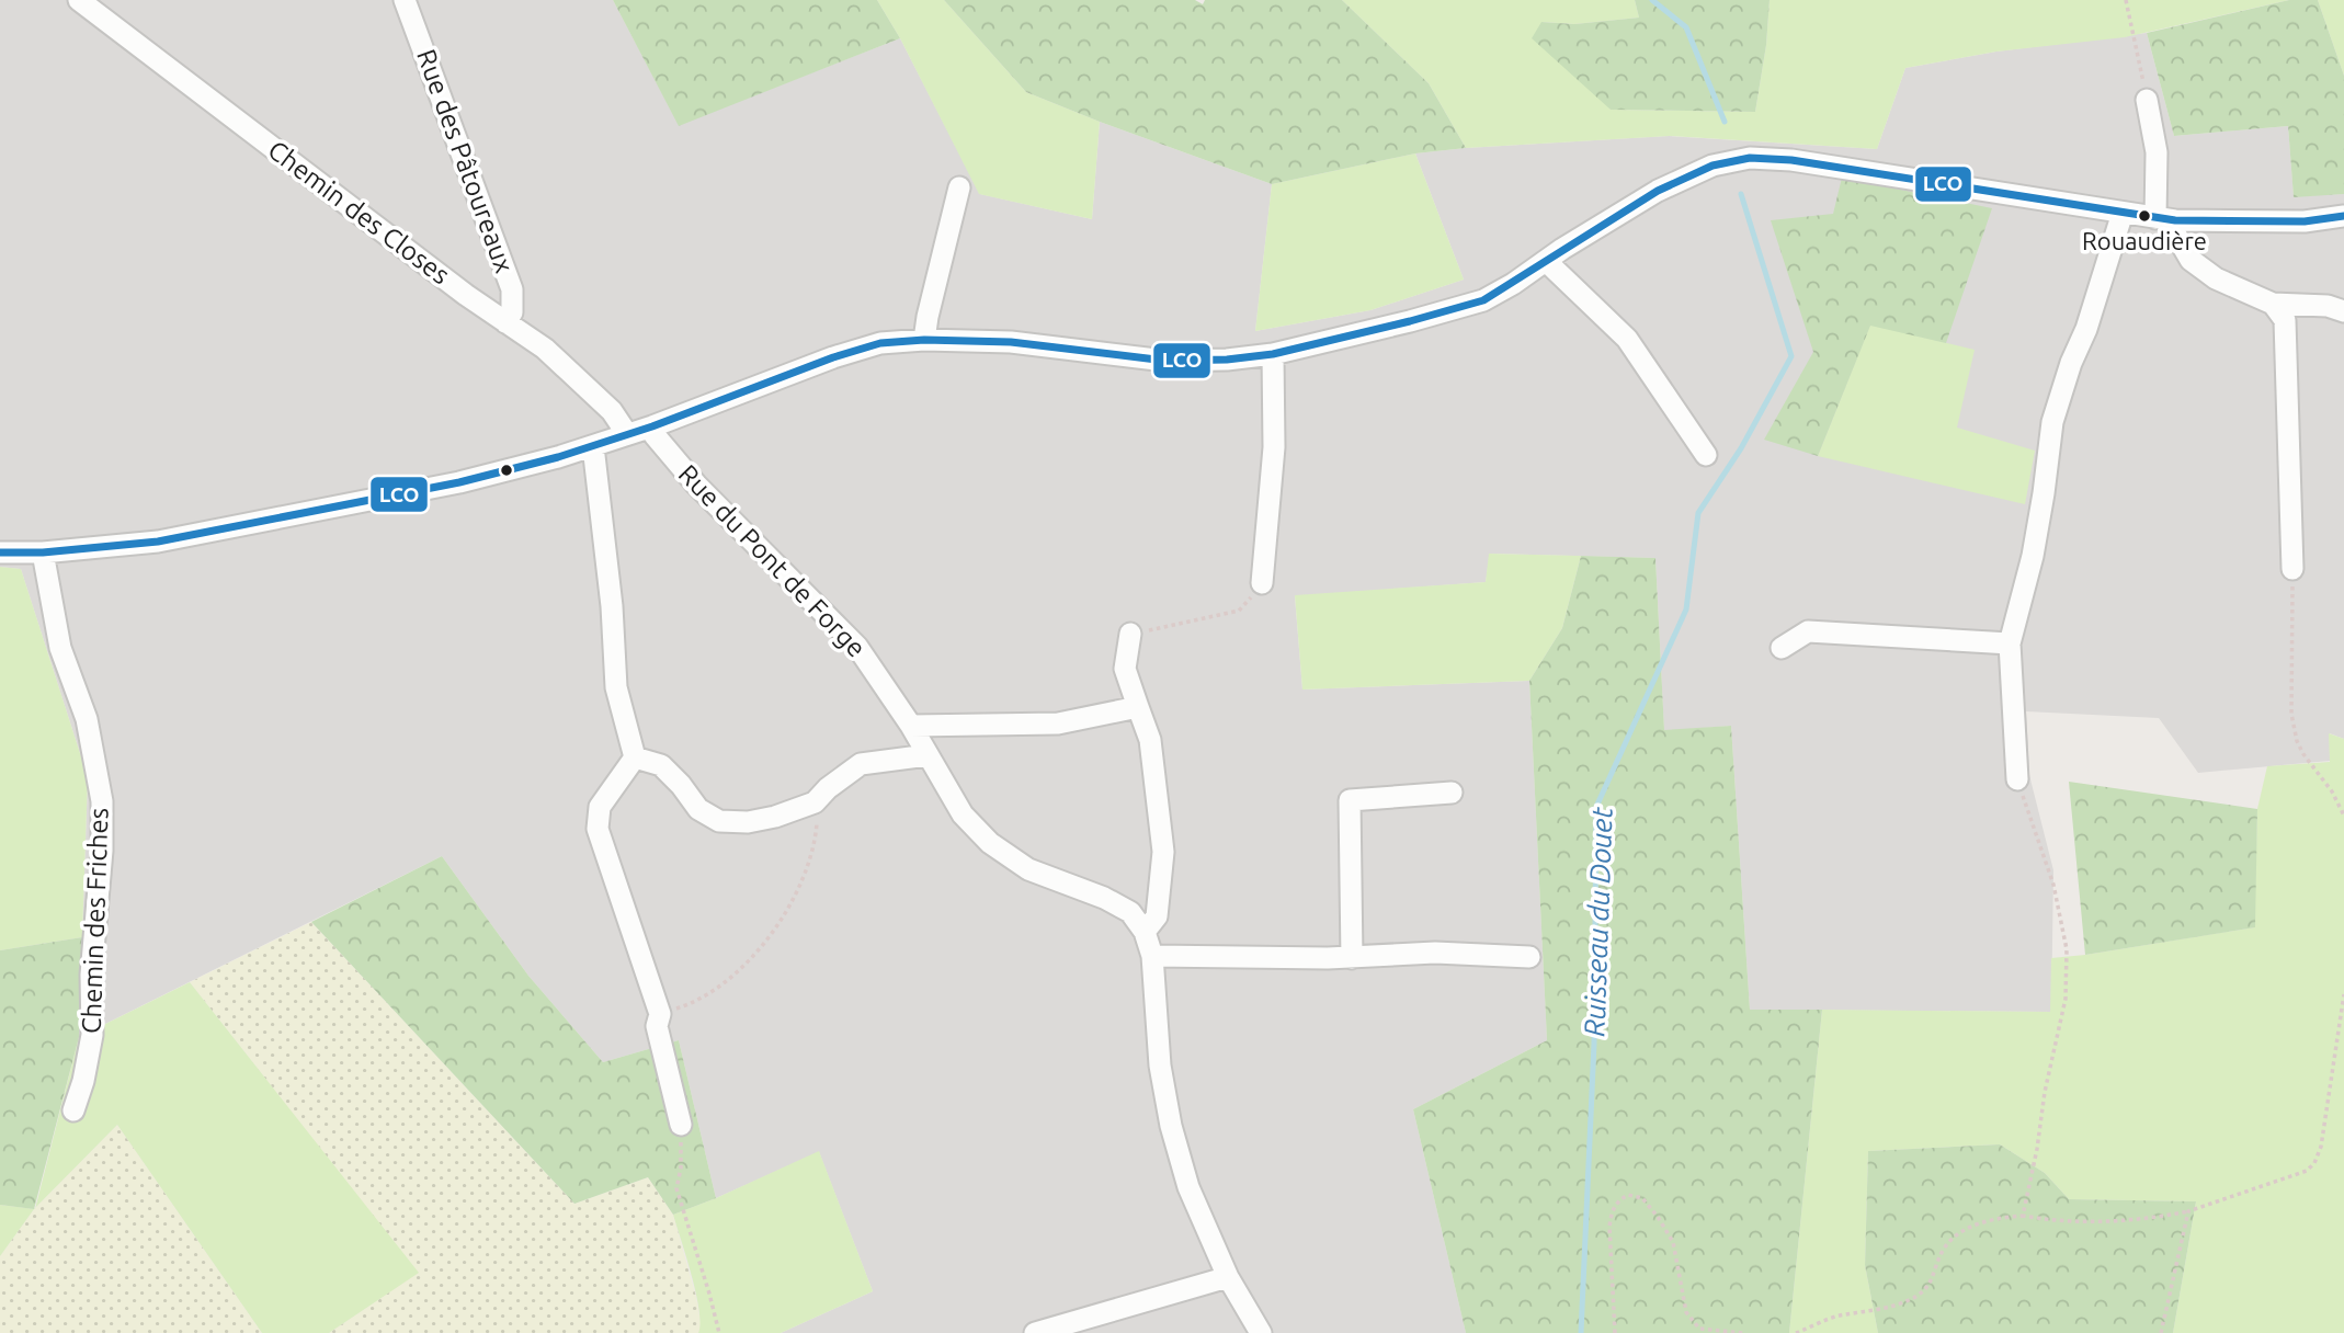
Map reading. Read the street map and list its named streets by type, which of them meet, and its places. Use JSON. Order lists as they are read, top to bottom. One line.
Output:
{"streets":{"street":["Rue des Pâtoureaux","Chemin des Closes","Rue du Pont de Forge","Chemin des Friches"]},"crossings":[["Rue des Pâtoureaux","Chemin des Closes"]],"water":["Ruisseau du Douet"],"places":["Rouaudière"],"lines":["transit line LCO"]}
